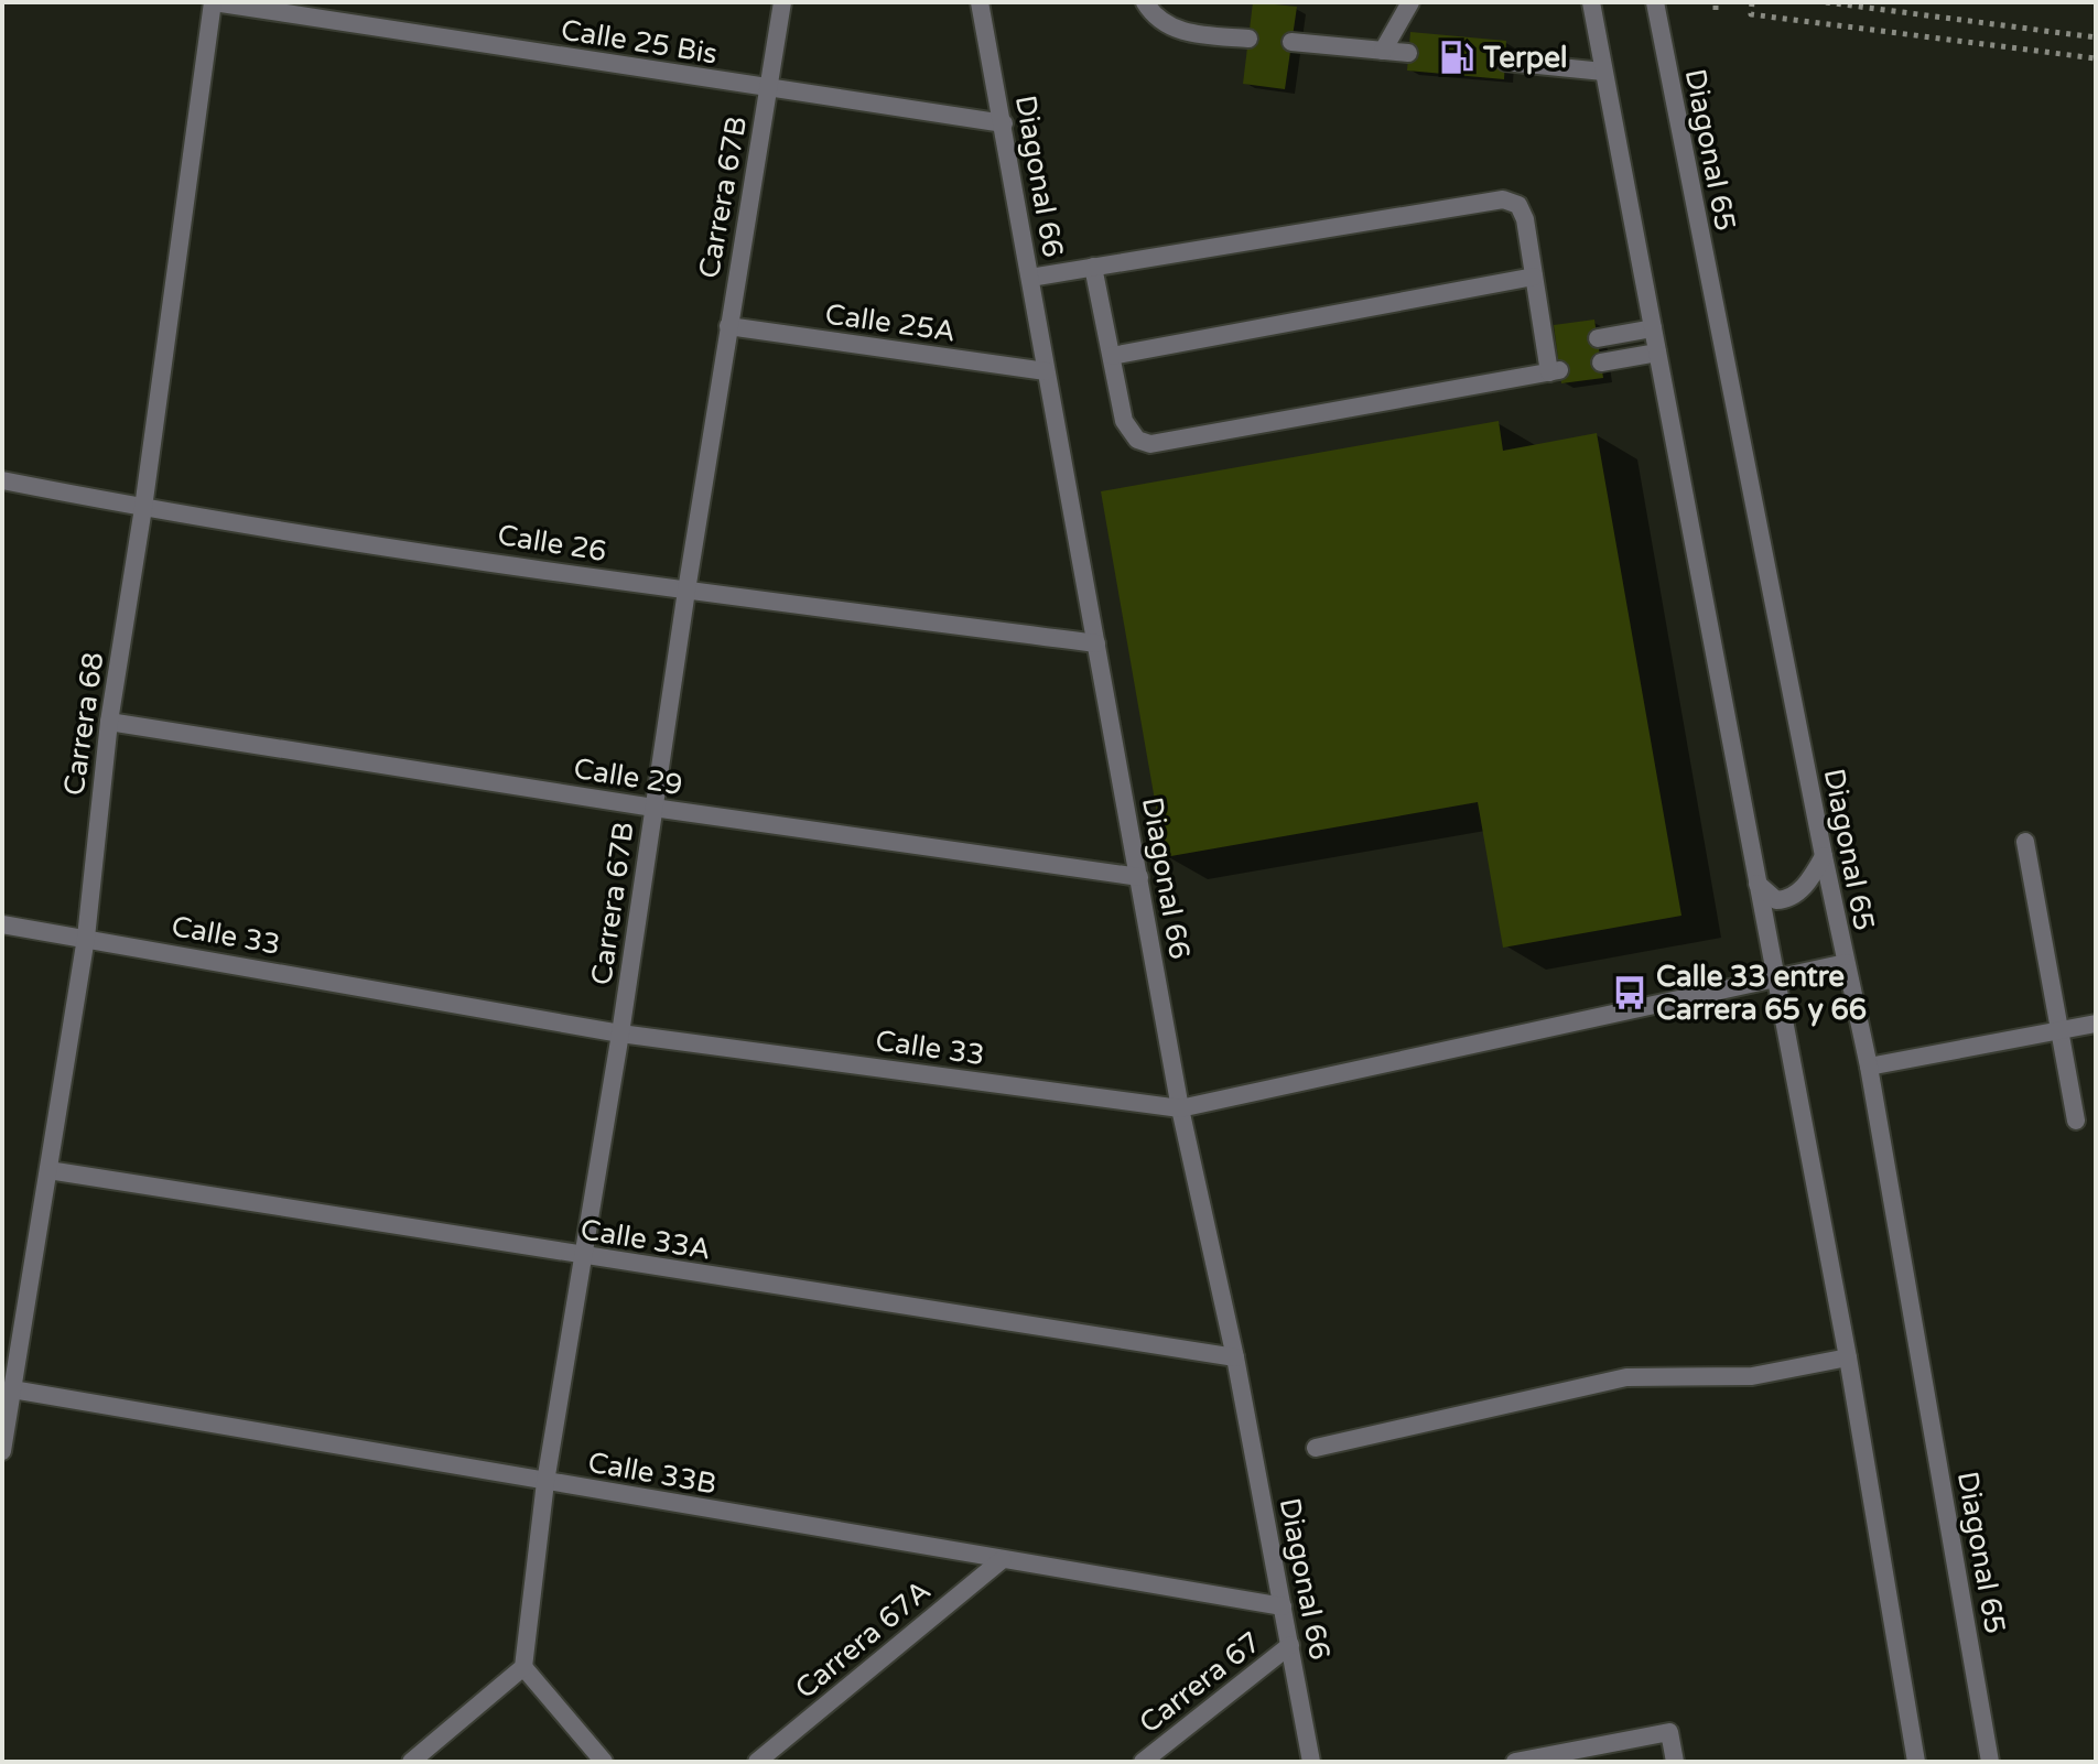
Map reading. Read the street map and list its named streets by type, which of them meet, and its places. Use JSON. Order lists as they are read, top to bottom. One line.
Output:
{"streets":{"street":["Calle 25 Bis","Diagonal 65","Diagonal 66","Carrera 67B","Calle 25A","Calle 26","Carrera 68","Calle 29","Calle 33","Calle 33A","Calle 33B","Carrera 67A","Carrera 67"]},"crossings":[["Calle 25 Bis","Diagonal 66"],["Calle 25 Bis","Carrera 67B"],["Calle 25 Bis","Carrera 68"],["Diagonal 65","Calle 33"],["Diagonal 66","Calle 25A"],["Diagonal 66","Calle 26"],["Diagonal 66","Calle 29"],["Diagonal 66","Calle 33"],["Diagonal 66","Calle 33A"],["Diagonal 66","Calle 33B"],["Diagonal 66","Carrera 67"],["Carrera 67B","Calle 25A"],["Carrera 67B","Calle 26"],["Carrera 67B","Calle 29"],["Carrera 67B","Calle 33"],["Carrera 67B","Calle 33A"],["Carrera 67B","Calle 33B"],["Calle 26","Carrera 68"],["Carrera 68","Calle 29"],["Carrera 68","Calle 33"],["Carrera 68","Calle 33A"],["Carrera 68","Calle 33B"],["Calle 33B","Carrera 67A"]],"places":{"fuel station":["Terpel"],"bus stop":["Calle 33 entre Carrera 65 y 66"]}}
